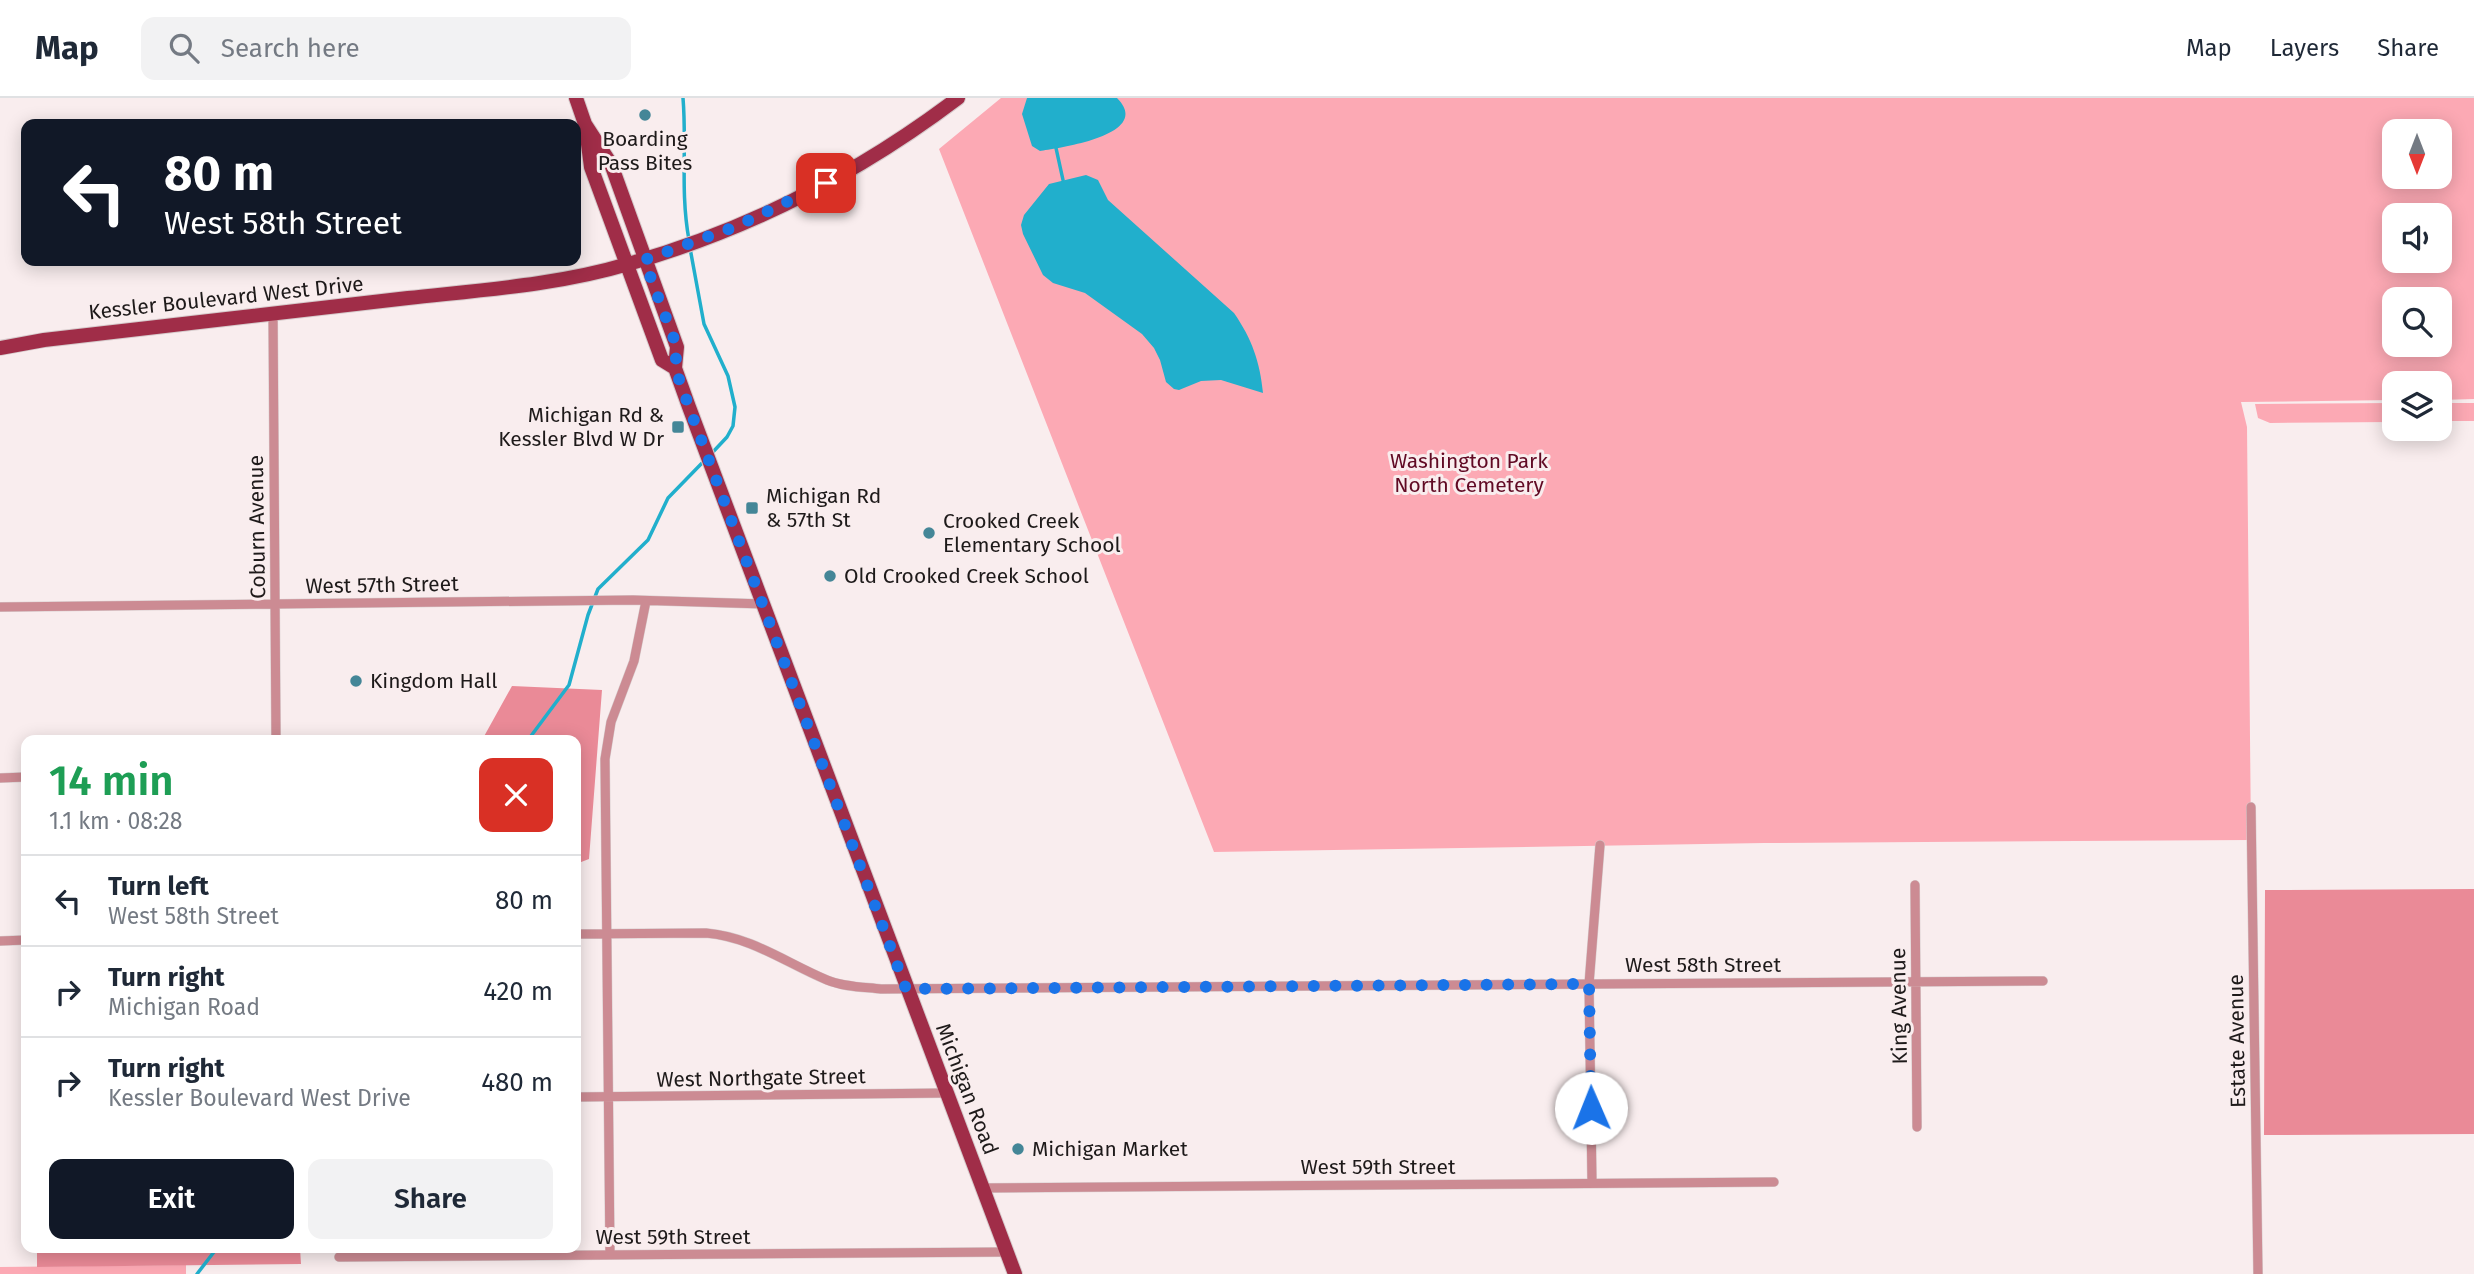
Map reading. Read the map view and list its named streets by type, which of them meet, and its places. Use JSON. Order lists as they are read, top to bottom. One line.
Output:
{"streets":{"main road":["Kessler Boulevard West Drive","Michigan Road"],"street":["Coburn Avenue","West 57th Street","West 58th Street","King Avenue","Estate Avenue","West Northgate Street","West 59th Street"]},"crossings":[["Kessler Boulevard West Drive","Coburn Avenue"],["Kessler Boulevard West Drive","Michigan Road"],["Coburn Avenue","West 57th Street"],["West 57th Street","Michigan Road"],["West 58th Street","King Avenue"],["West 58th Street","Michigan Road"],["West Northgate Street","Michigan Road"],["Michigan Road","West 59th Street"]],"parks":["Washington Park North Cemetery"],"places":{"other":["Boarding Pass Bites","Crooked Creek Elementary School","Old Crooked Creek School","Kingdom Hall","Michigan Market"],"transit":["Michigan Rd & Kessler Blvd W Dr","Michigan Rd & 57th St"]},"north":"bottom","page":{"header":"Map","search":"Search here","nav":["Map","Layers","Share"],"turn":["80 m","West 58th Street"],"heading":["14 min","1.1 km · 08:28"],"list":[{"name":"Turn left","note":"West 58th Street","value":"80 m"},{"name":"Turn right","note":"Michigan Road","value":"420 m"},{"name":"Turn right","note":"Kessler Boulevard West Drive","value":"480 m"}],"buttons":["Exit","Share"]}}
